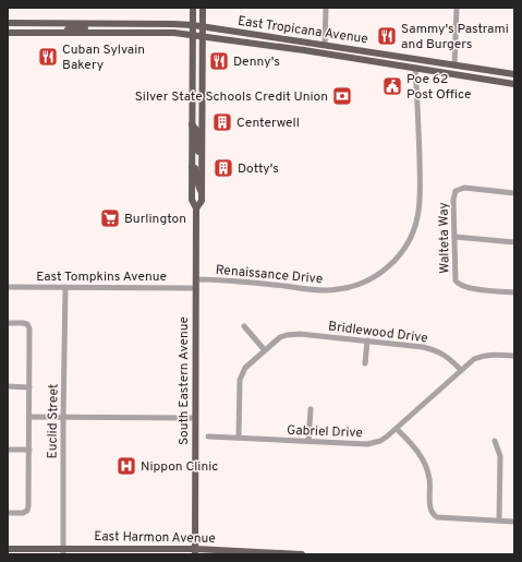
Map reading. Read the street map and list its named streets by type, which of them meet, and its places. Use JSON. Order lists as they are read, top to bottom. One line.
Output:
{"streets":{"main road":["East Tropicana Avenue","South Eastern Avenue","East Harmon Avenue"],"street":["Walteta Way","Renaissance Drive","East Tompkins Avenue","Bridlewood Drive","Euclid Street","Gabriel Drive"]},"crossings":[["East Tropicana Avenue","Renaissance Drive"],["East Tropicana Avenue","South Eastern Avenue"],["Renaissance Drive","South Eastern Avenue"],["East Tompkins Avenue","South Eastern Avenue"],["East Tompkins Avenue","Euclid Street"],["Bridlewood Drive","Gabriel Drive"],["South Eastern Avenue","East Harmon Avenue"],["Euclid Street","East Harmon Avenue"]],"places":{"restaurant":["Sammy's Pastrami and Burgers","Cuban Sylvain Bakery","Denny's"],"public building":["Poe 62 Post Office"],"bank":["Silver State Schools Credit Union"],"building":["Centerwell","Dotty's"],"supermarket":["Burlington"],"hospital":["Nippon Clinic"]}}
